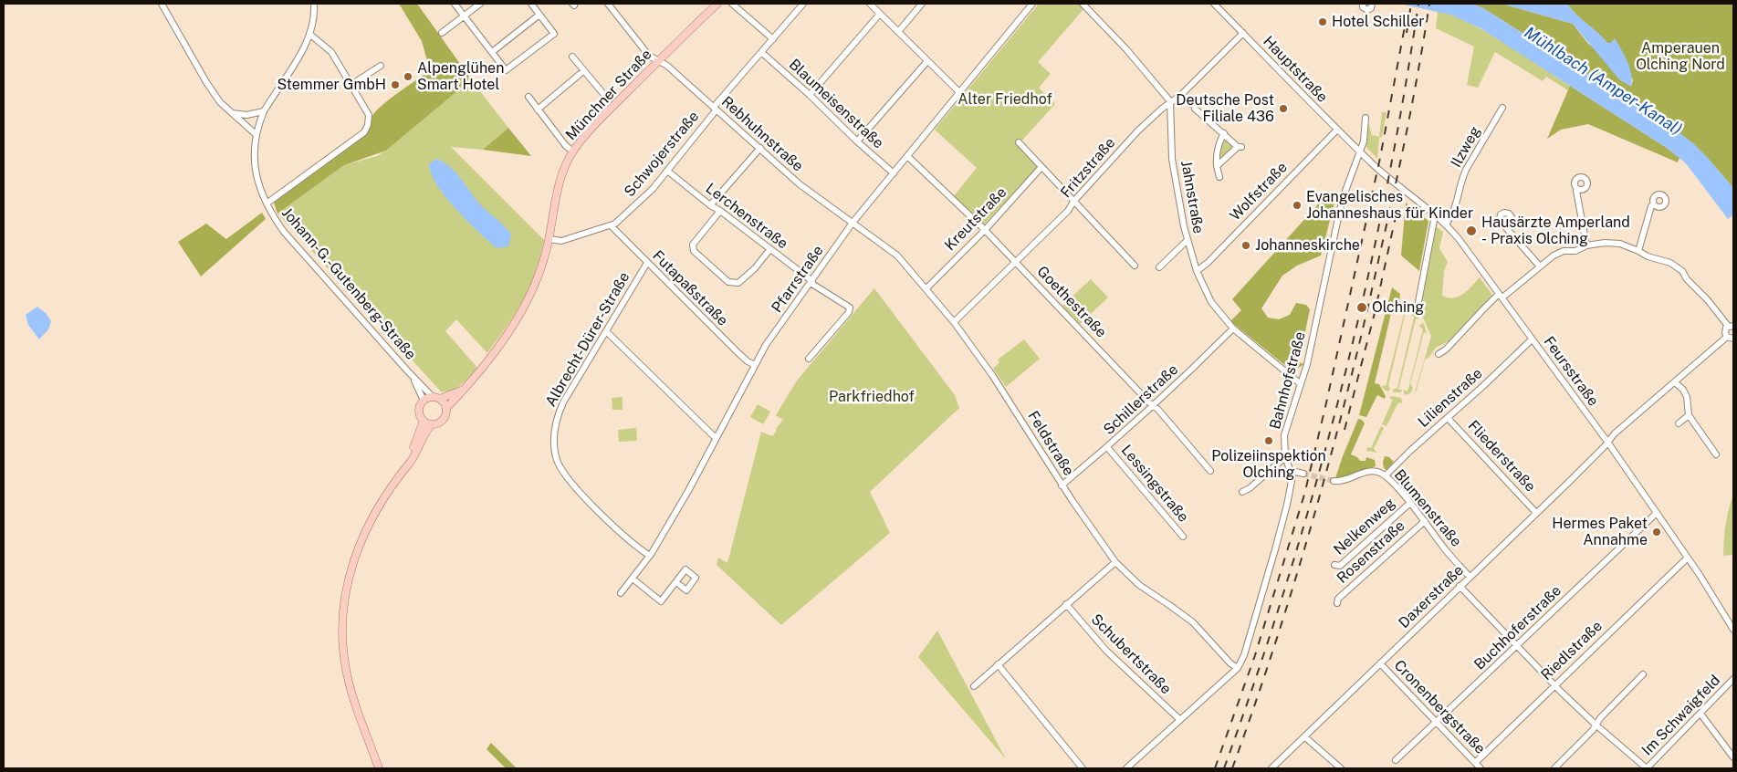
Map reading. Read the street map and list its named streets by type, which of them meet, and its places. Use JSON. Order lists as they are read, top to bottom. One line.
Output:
{"streets":{"main road":["Münchner Straße"],"street":["Hauptstraße","Blaumeisenstraße","Rebhuhnstraße","Ilzweg","Schwojerstraße","Fritzstraße","Wolfstraße","Jahnstraße","Lerchenstraße","Kreutstraße","Pfarrstraße","Johann-G.-Gutenberg-Straße","Futapaßstraße","Goethestraße","Albrecht-Dürer-Straße","Feursstraße","Bahnhofstraße","Lilienstraße","Schillerstraße","Feldstraße","Fliederstraße","Lessingstraße","Blumenstraße","Nelkenweg","Rosenstraße","Daxerstraße","Buchhoferstraße","Riedlstraße","Schubertstraße","Cronenbergstraße","Im Schwaigfeld"]},"crossings":[["Hauptstraße","Fritzstraße"],["Hauptstraße","Wolfstraße"],["Hauptstraße","Feursstraße"],["Hauptstraße","Bahnhofstraße"],["Münchner Straße","Rebhuhnstraße"],["Münchner Straße","Schwojerstraße"],["Münchner Straße","Johann-G.-Gutenberg-Straße"],["Blaumeisenstraße","Schwojerstraße"],["Blaumeisenstraße","Pfarrstraße"],["Rebhuhnstraße","Schwojerstraße"],["Rebhuhnstraße","Pfarrstraße"],["Rebhuhnstraße","Feldstraße"],["Ilzweg","Feursstraße"],["Schwojerstraße","Lerchenstraße"],["Schwojerstraße","Futapaßstraße"],["Fritzstraße","Jahnstraße"],["Fritzstraße","Goethestraße"],["Fritzstraße","Feldstraße"],["Wolfstraße","Jahnstraße"],["Jahnstraße","Bahnhofstraße"],["Jahnstraße","Schillerstraße"],["Lerchenstraße","Pfarrstraße"],["Kreutstraße","Goethestraße"],["Kreutstraße","Feldstraße"],["Pfarrstraße","Futapaßstraße"],["Pfarrstraße","Goethestraße"],["Pfarrstraße","Albrecht-Dürer-Straße"],["Pfarrstraße","Feldstraße"],["Futapaßstraße","Albrecht-Dürer-Straße"],["Goethestraße","Schillerstraße"],["Feursstraße","Bahnhofstraße"],["Feursstraße","Lilienstraße"],["Feursstraße","Daxerstraße"],["Feursstraße","Buchhoferstraße"],["Feursstraße","Riedlstraße"],["Lilienstraße","Fliederstraße"],["Lilienstraße","Blumenstraße"],["Schillerstraße","Feldstraße"],["Schillerstraße","Lessingstraße"],["Fliederstraße","Daxerstraße"],["Blumenstraße","Nelkenweg"],["Blumenstraße","Rosenstraße"],["Blumenstraße","Daxerstraße"],["Daxerstraße","Cronenbergstraße"],["Buchhoferstraße","Cronenbergstraße"],["Riedlstraße","Cronenbergstraße"]],"water":["Mühlbach (Amper-Kanal)"],"parks":["Amperauen Olching Nord","Alter Friedhof","Parkfriedhof"],"places":["Hotel Schiller","Alpenglühen Smart Hotel","Stemmer GmbH","Deutsche Post Filiale 436","Evangelisches Johanneshaus für Kinder","Hausärzte Amperland - Praxis Olching","Johanneskirche","Olching","Polizeiinspektion Olching","Hermes Paket Annahme"]}
